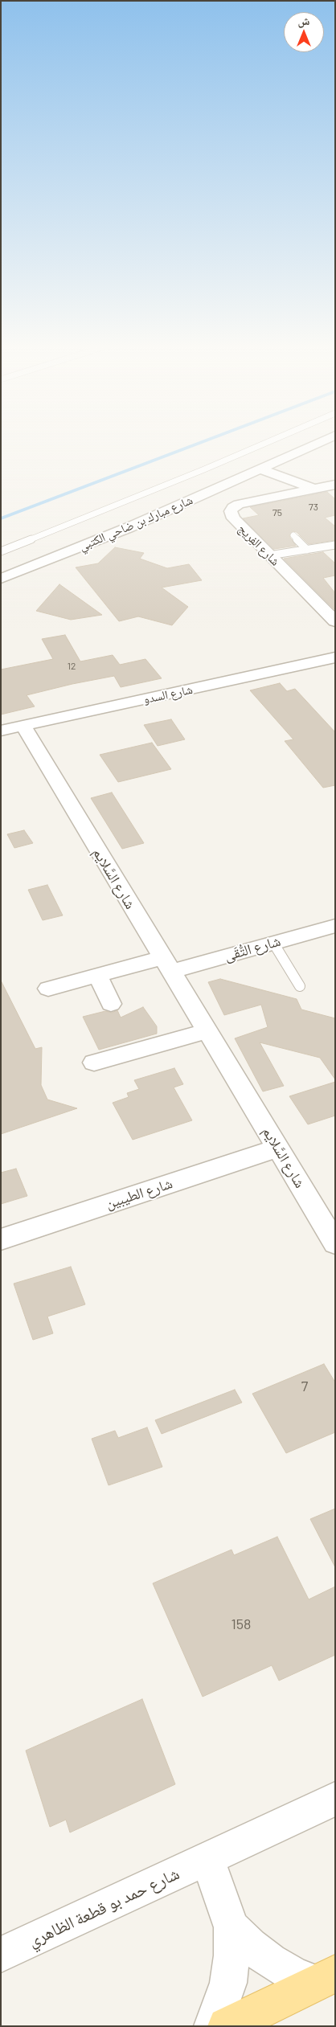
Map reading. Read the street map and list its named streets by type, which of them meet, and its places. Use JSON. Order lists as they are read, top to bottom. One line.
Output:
{"streets":{"street":["شارع مبارك بن ضاحي الكتبي","شارع الفِريج","شارع السدو","شارع السَّلايم","شارع التُّقَى","شارع الطيبين","شارع حمد بو قطعة الظاهري"]},"crossings":[["شارع مبارك بن ضاحي الكتبي","شارع الفِريج"],["شارع السدو","شارع السَّلايم"],["شارع السَّلايم","شارع التُّقَى"],["شارع السَّلايم","شارع الطيبين"]],"house_numbers":["73","75","12","7","158"],"north":"top"}
